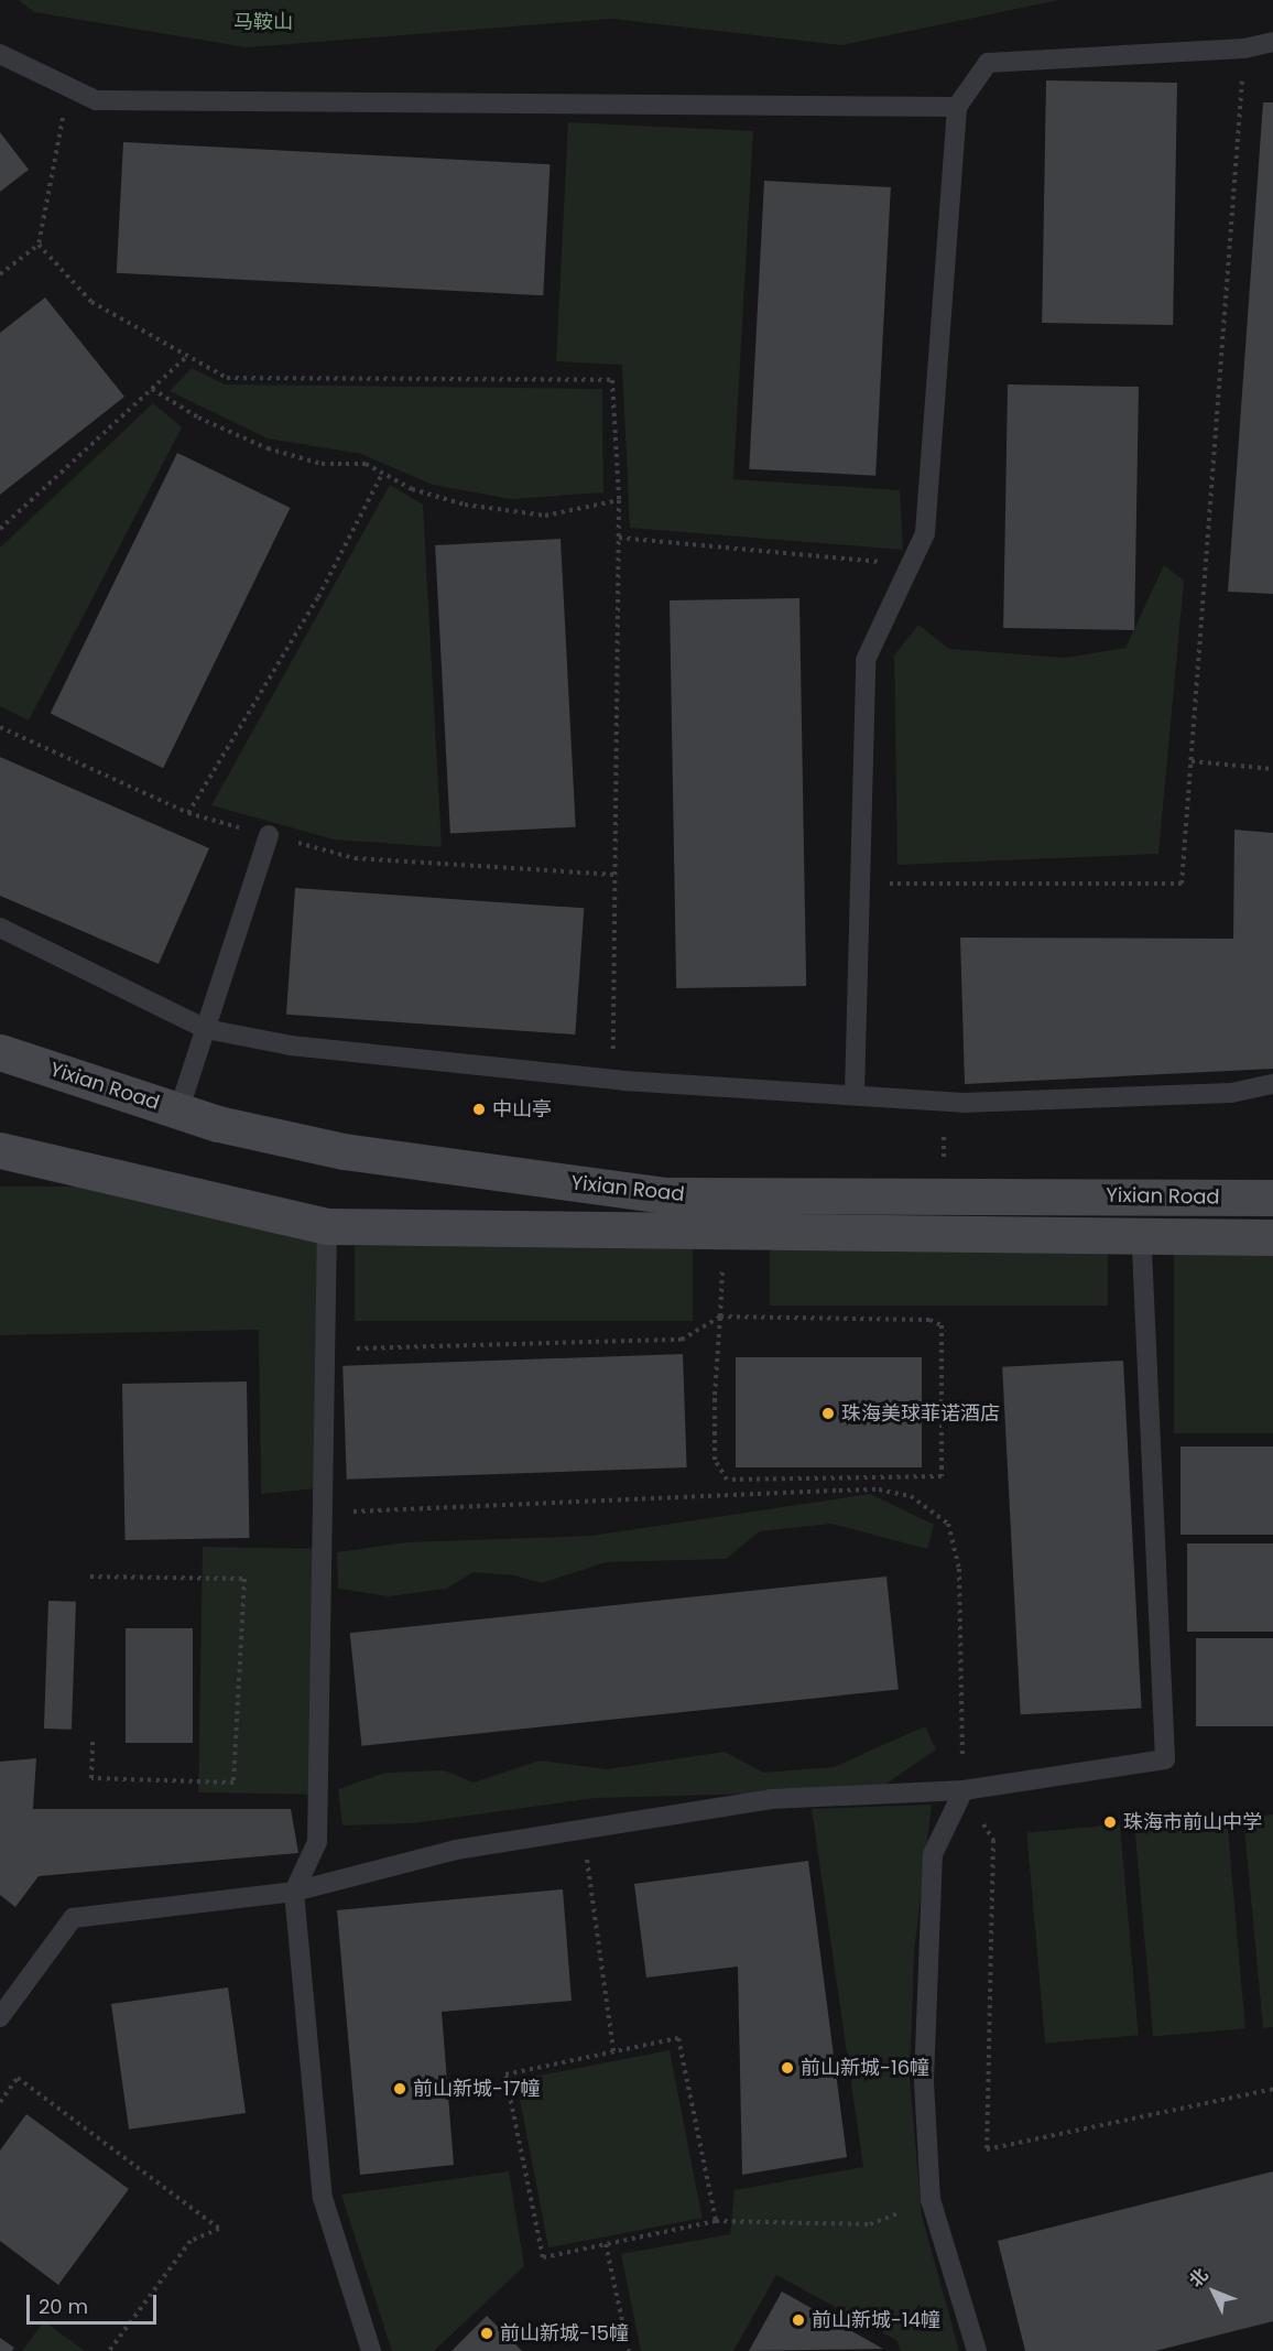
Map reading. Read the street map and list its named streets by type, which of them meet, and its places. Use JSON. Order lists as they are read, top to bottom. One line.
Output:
{"streets":{"main road":["Yixian Road"]},"parks":["马鞍山"],"places":["中山亭","珠海美球菲诺酒店","珠海市前山中学","前山新城-16幢","前山新城-17幢","前山新城-14幢","前山新城-15幢"],"scale_bar":"20 m","north":"top left"}
